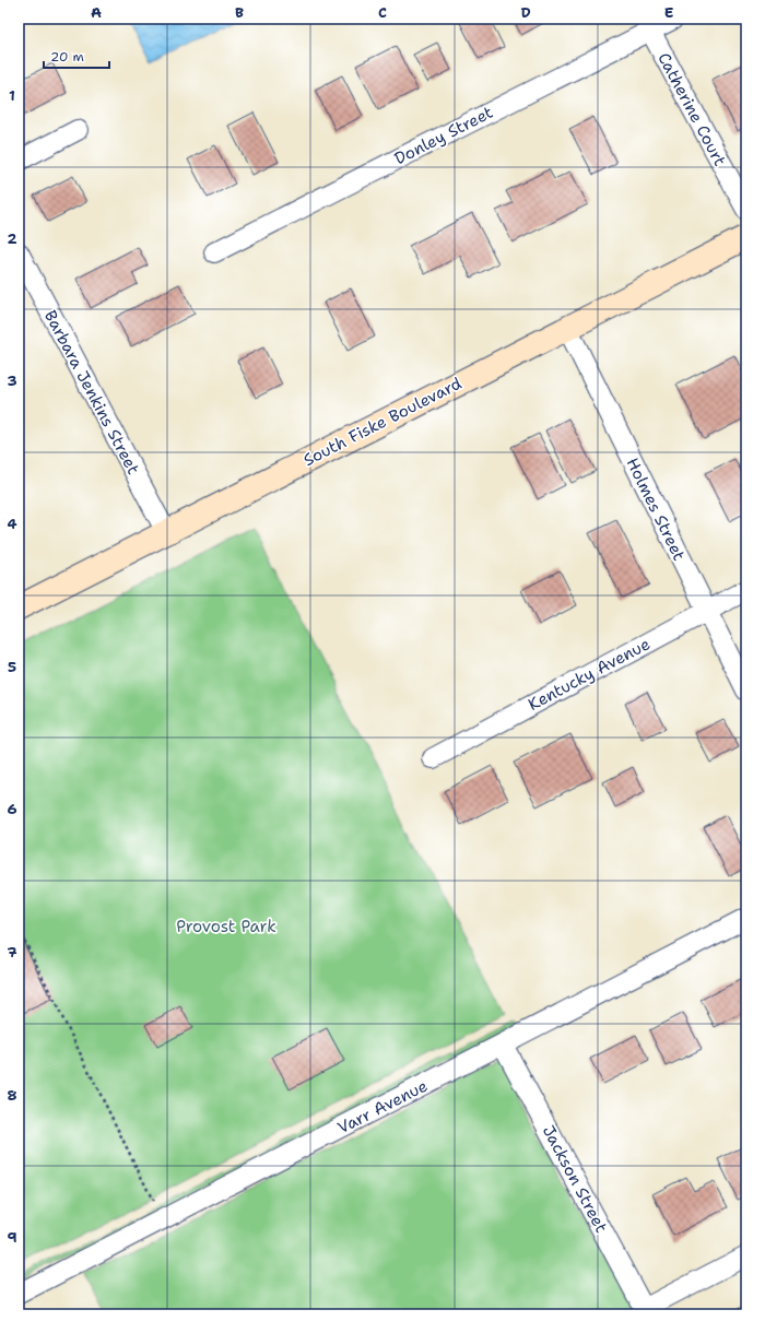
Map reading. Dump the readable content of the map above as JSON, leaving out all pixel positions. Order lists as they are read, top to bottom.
{
  "streets": {
    "main road": ["South Fiske Boulevard"],
    "street": [
      "Catherine Court",
      "Donley Street",
      "Barbara Jenkins Street",
      "Holmes Street",
      "Kentucky Avenue",
      "Varr Avenue",
      "Jackson Street"
    ]
  },
  "crossings": [
    ["Catherine Court", "Donley Street"],
    ["Barbara Jenkins Street", "South Fiske Boulevard"],
    ["South Fiske Boulevard", "Holmes Street"],
    ["Holmes Street", "Kentucky Avenue"],
    ["Varr Avenue", "Jackson Street"]
  ],
  "parks": ["Provost Park"],
  "scale_bar": "20 m",
  "grid": {
    "columns": [
      "A",
      "B",
      "C",
      "D",
      "E"
    ],
    "rows": [
      "1",
      "2",
      "3",
      "4",
      "5",
      "6",
      "7",
      "8",
      "9"
    ]
  }
}
